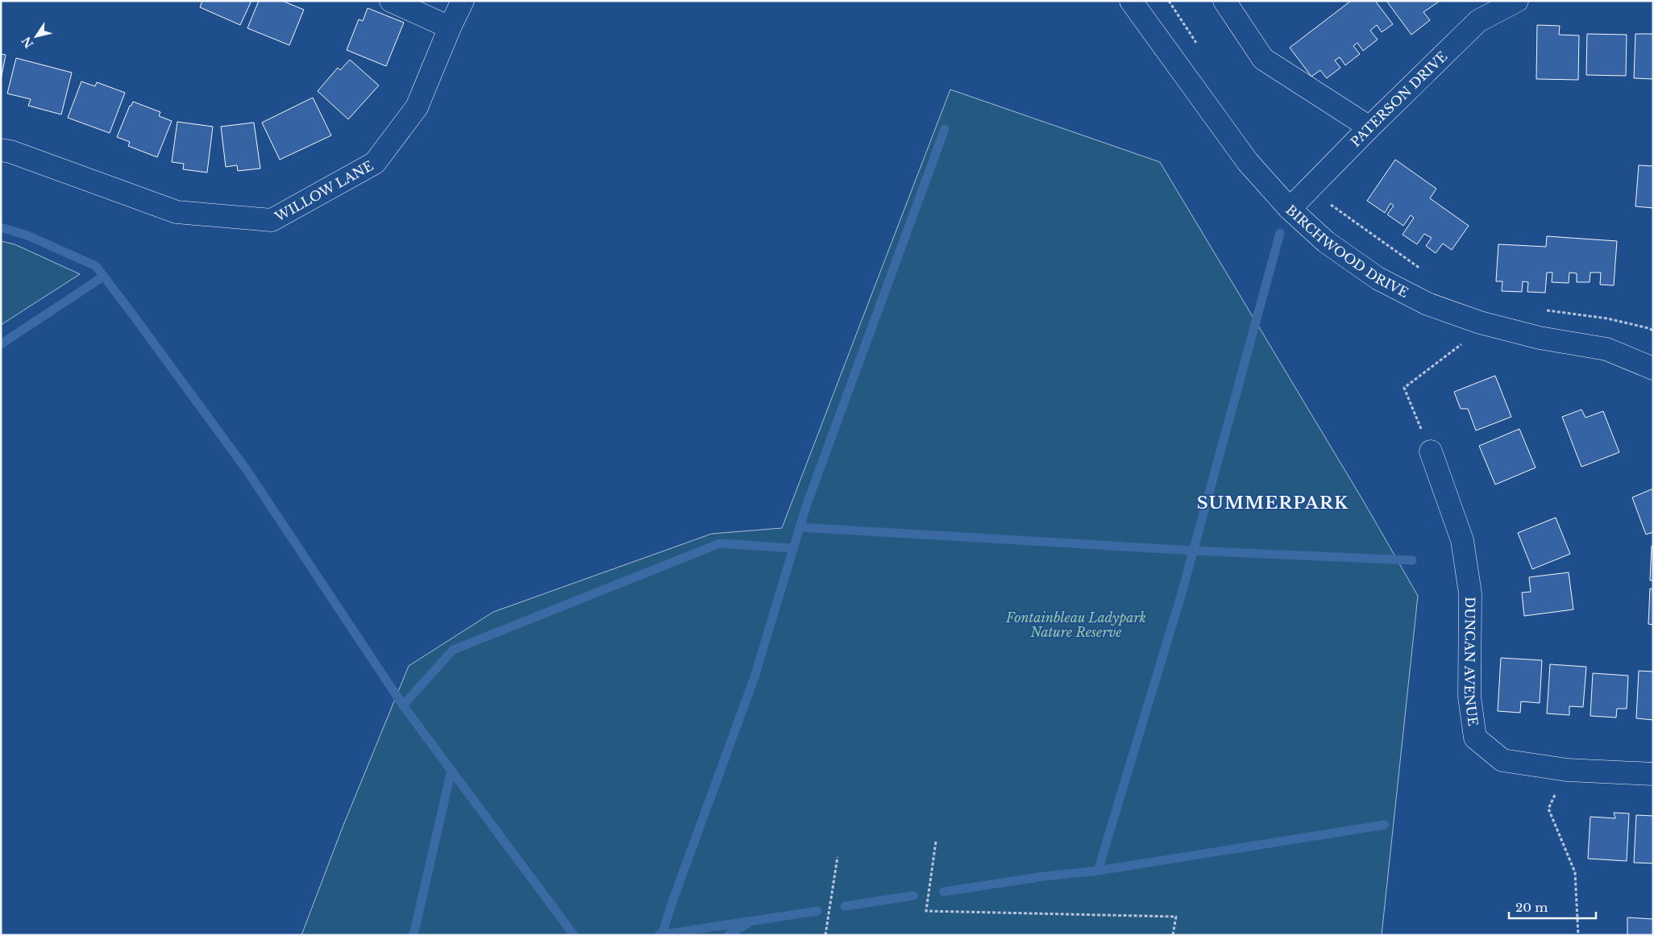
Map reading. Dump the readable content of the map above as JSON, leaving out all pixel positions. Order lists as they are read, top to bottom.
{
  "streets": {
    "street": [
      "PATERSON DRIVE",
      "WILLOW LANE",
      "BIRCHWOOD DRIVE",
      "DUNCAN AVENUE"
    ]
  },
  "crossings": [
    ["PATERSON DRIVE", "BIRCHWOOD DRIVE"]
  ],
  "districts": ["SUMMERPARK"],
  "parks": ["Fontainbleau Ladypark Nature Reserve"],
  "scale_bar": "20 m",
  "north": "bottom left"
}
